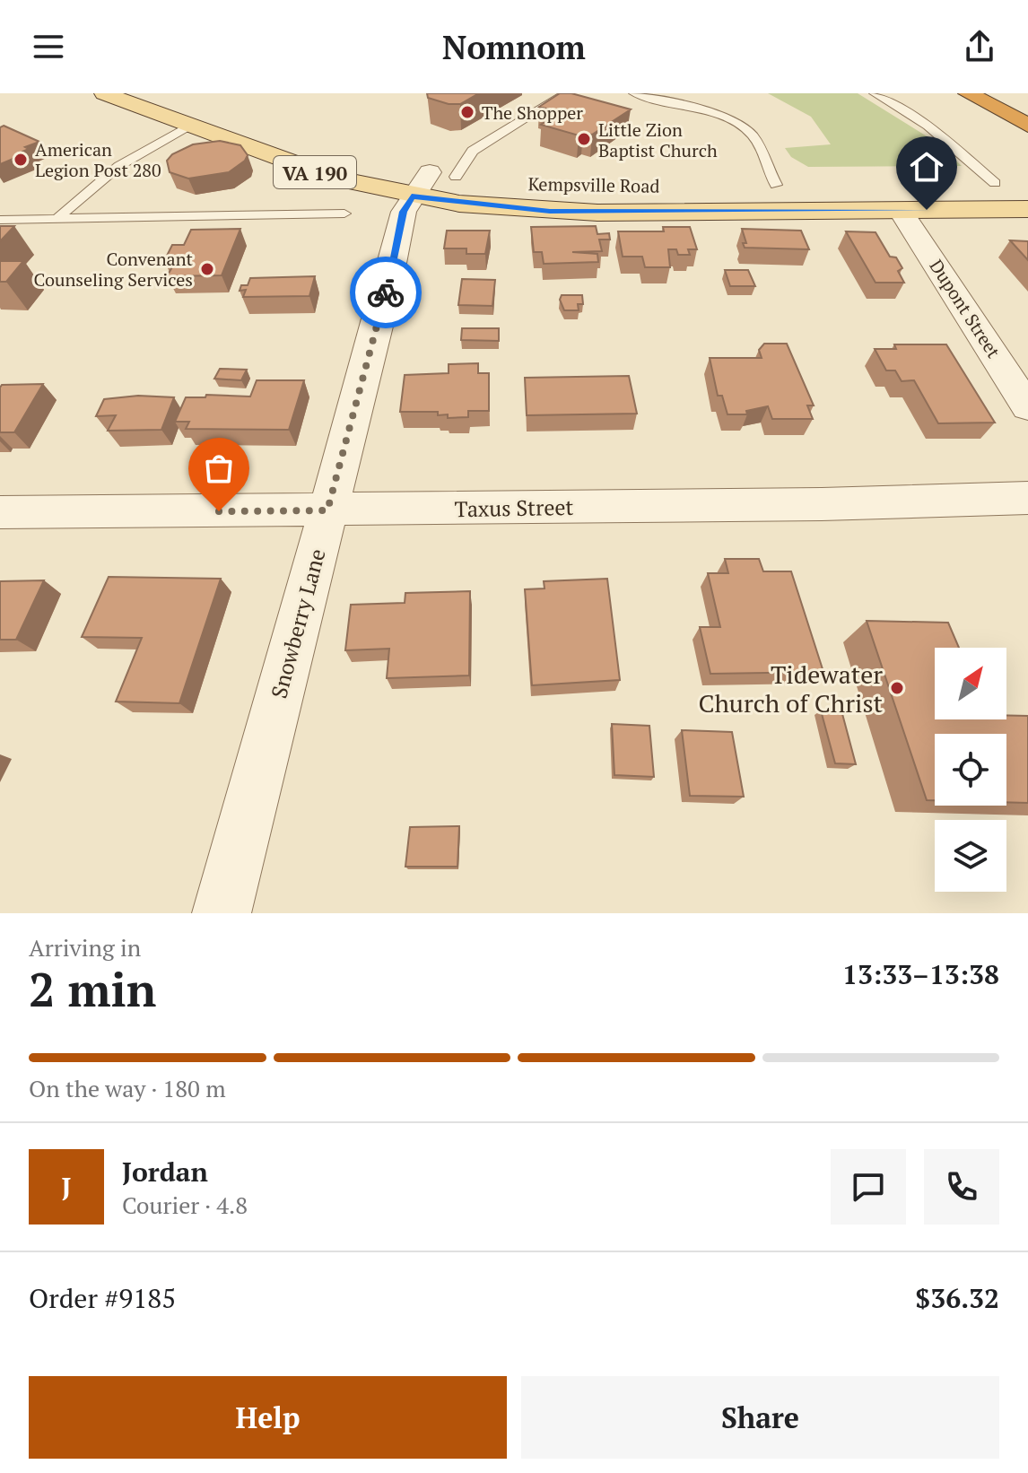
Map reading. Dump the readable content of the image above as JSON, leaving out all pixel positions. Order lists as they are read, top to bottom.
{
  "streets": {
    "main road": ["VA 190", "Kempsville Road"],
    "street": ["Dupont Street", "Taxus Street", "Snowberry Lane"]
  },
  "crossings": [
    ["Kempsville Road", "Dupont Street"],
    ["Kempsville Road", "Snowberry Lane"],
    ["Taxus Street", "Snowberry Lane"]
  ],
  "places": [
    "The Shopper",
    "Little Zion Baptist Church",
    "American Legion Post 280",
    "Convenant Counseling Services",
    "Tidewater Church of Christ"
  ],
  "north": "top right",
  "page": {
    "header": "Nomnom",
    "heading": ["2 min", "Arriving in", "13:33–13:38"],
    "panel": [
      "Jordan",
      "Courier · 4.8",
      "Order #9185",
      "$36.32"
    ],
    "bar": "On the way · 180 m",
    "round": "J",
    "buttons": ["Help", "Share"]
  }
}
